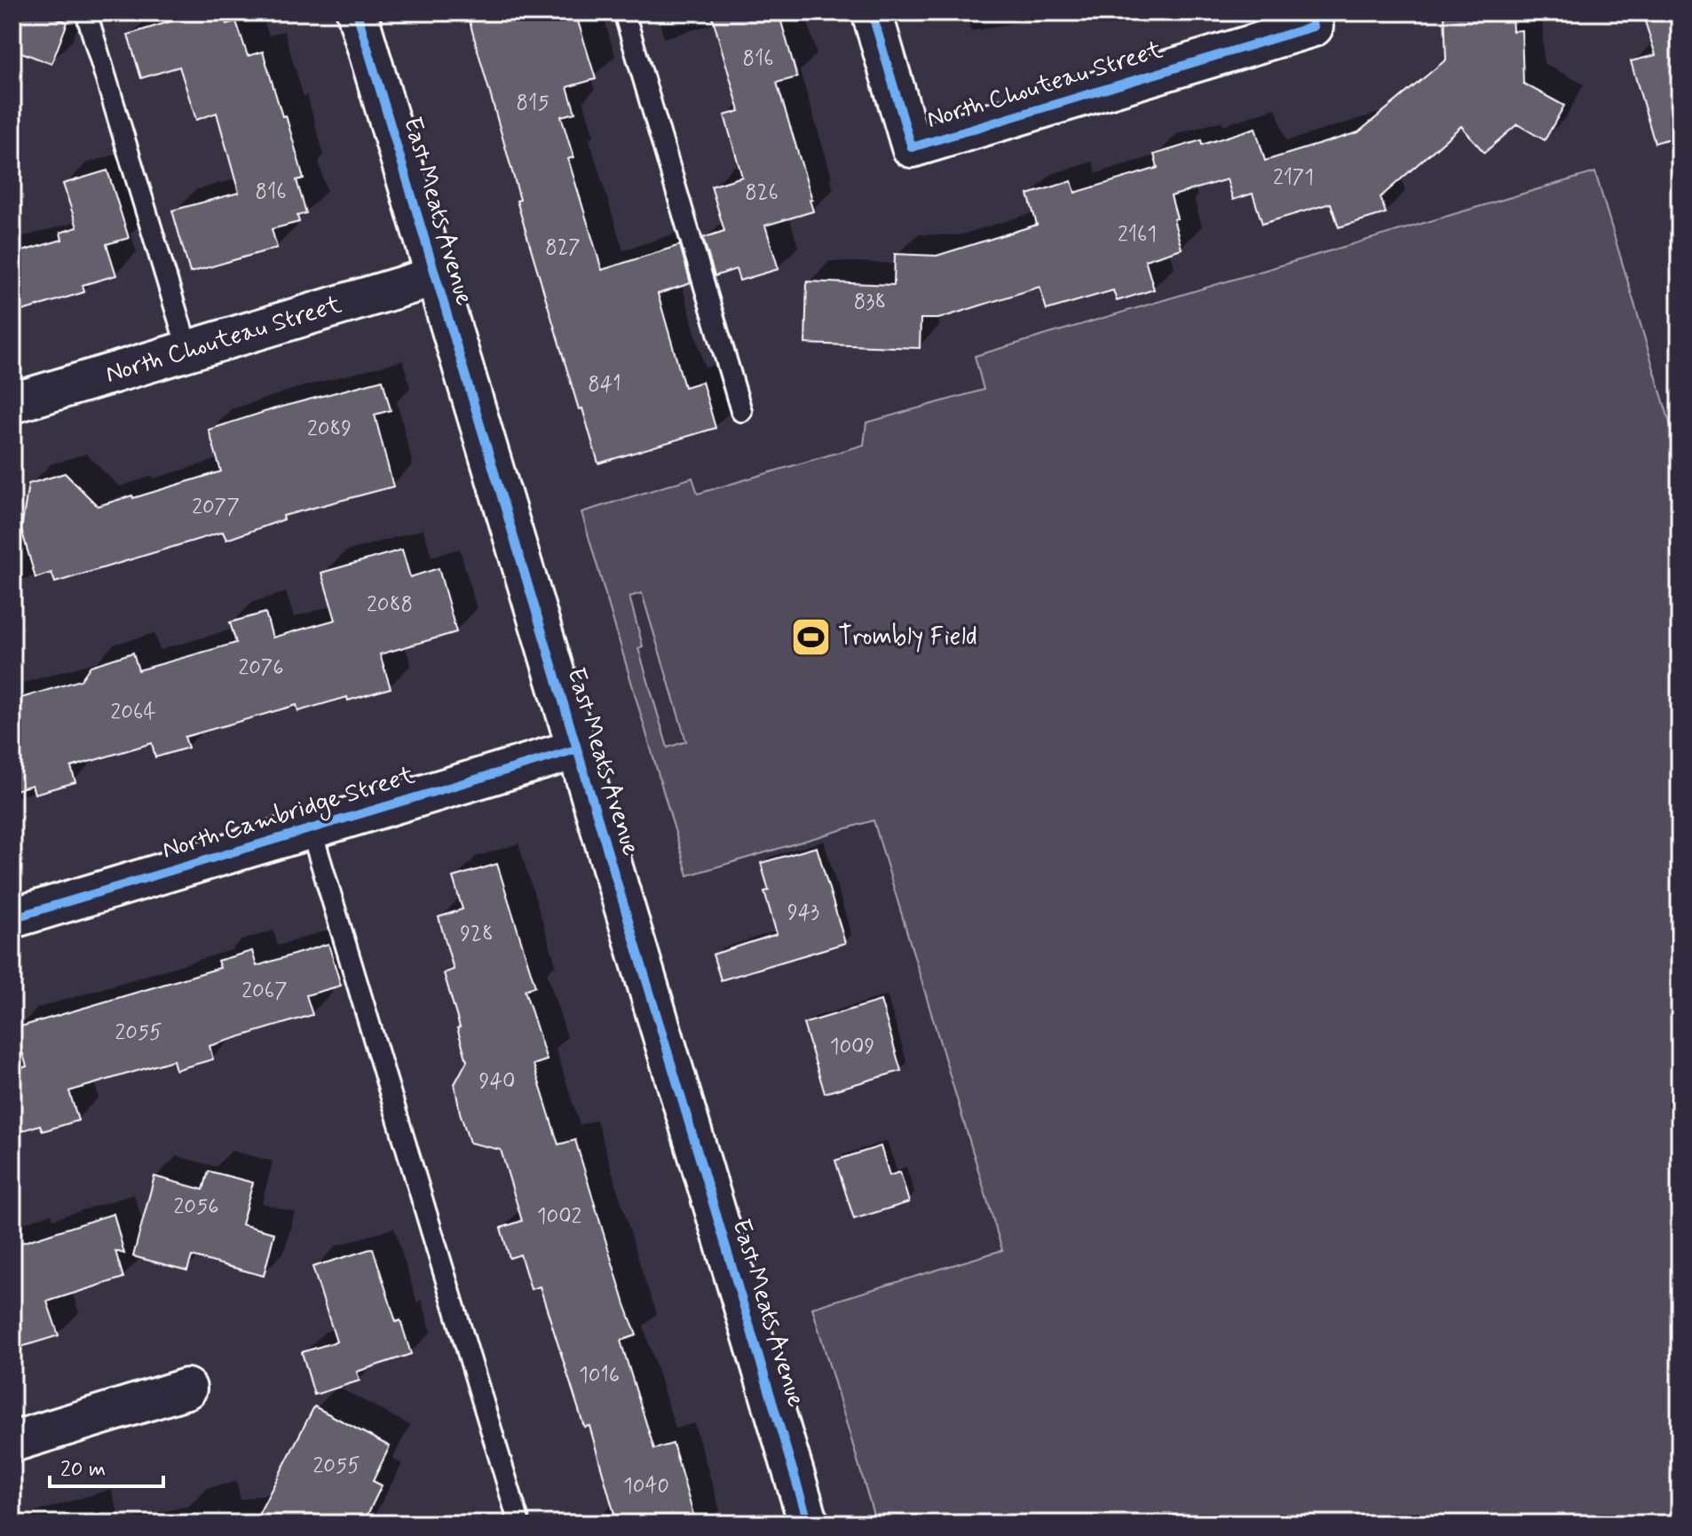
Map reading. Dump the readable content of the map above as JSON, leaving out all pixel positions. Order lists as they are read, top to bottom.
{
  "streets": {
    "street": ["North Chouteau Street", "East Meats Avenue", "North Cambridge Street"]
  },
  "crossings": [
    ["North Chouteau Street", "East Meats Avenue"],
    ["East Meats Avenue", "North Cambridge Street"]
  ],
  "places": {
    "sports": ["Trombly Field"]
  },
  "house_numbers": [
    "816",
    "815",
    "2171",
    "816",
    "826",
    "2161",
    "827",
    "838",
    "841",
    "2089",
    "2077",
    "2088",
    "2076",
    "2064",
    "943",
    "928",
    "2067",
    "2055",
    "1009",
    "940",
    "2056",
    "1002",
    "1016",
    "2055",
    "1040"
  ],
  "scale_bar": "20 m"
}
